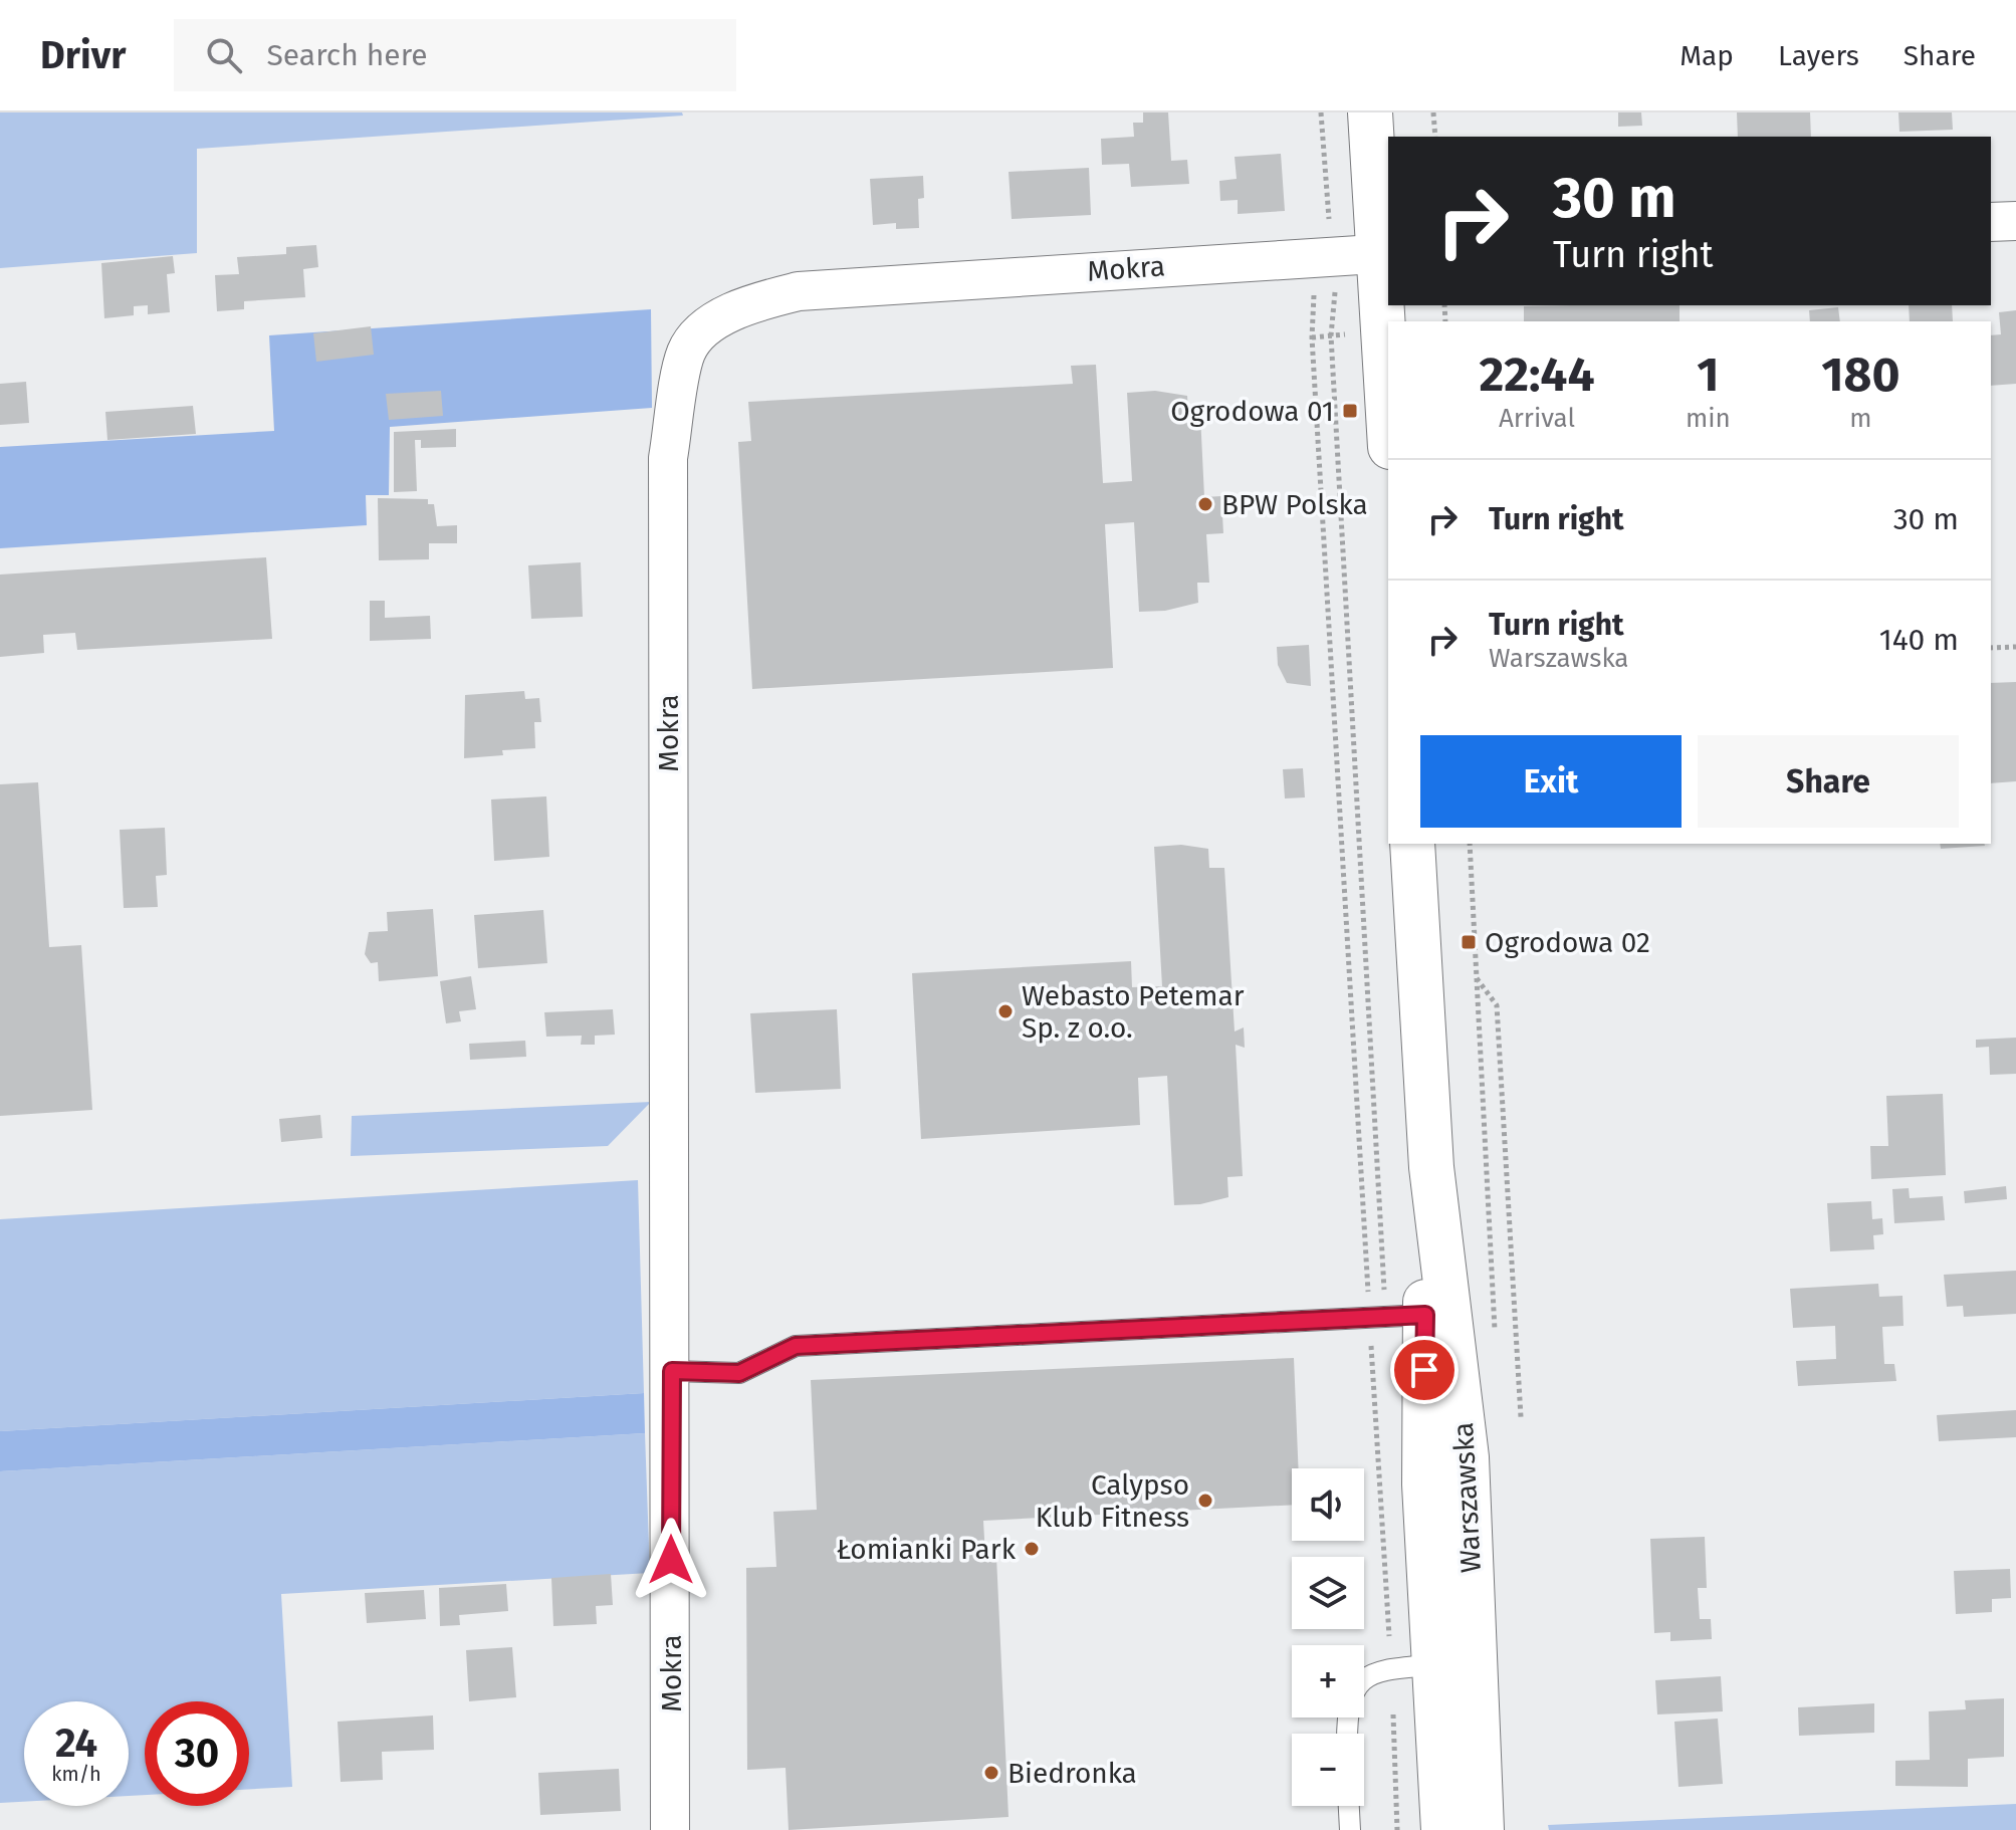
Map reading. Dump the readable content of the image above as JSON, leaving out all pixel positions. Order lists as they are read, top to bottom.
{
  "streets": {
    "street": ["Mokra", "Warszawska"]
  },
  "places": {
    "transit": ["Ogrodowa 01", "Ogrodowa 02"],
    "other": [
      "BPW Polska",
      "Webasto Petemar Sp. z o.o.",
      "Calypso Klub Fitness",
      "Łomianki Park",
      "Biedronka"
    ]
  },
  "page": {
    "header": "Drivr",
    "search": "Search here",
    "nav": ["Map", "Layers", "Share"],
    "turn": ["30 m", "Turn right"],
    "eta": [
      "22:44",
      "Arrival",
      "1",
      "min",
      "180",
      "m"
    ],
    "list": [
      {
        "name": "Turn right",
        "value": "30 m"
      },
      {
        "name": "Turn right",
        "note": "Warszawska",
        "value": "140 m"
      }
    ],
    "buttons": ["Exit", "Share"],
    "map_buttons": ["+", "−"],
    "speed": "24 km/h",
    "limit": "30"
  }
}
